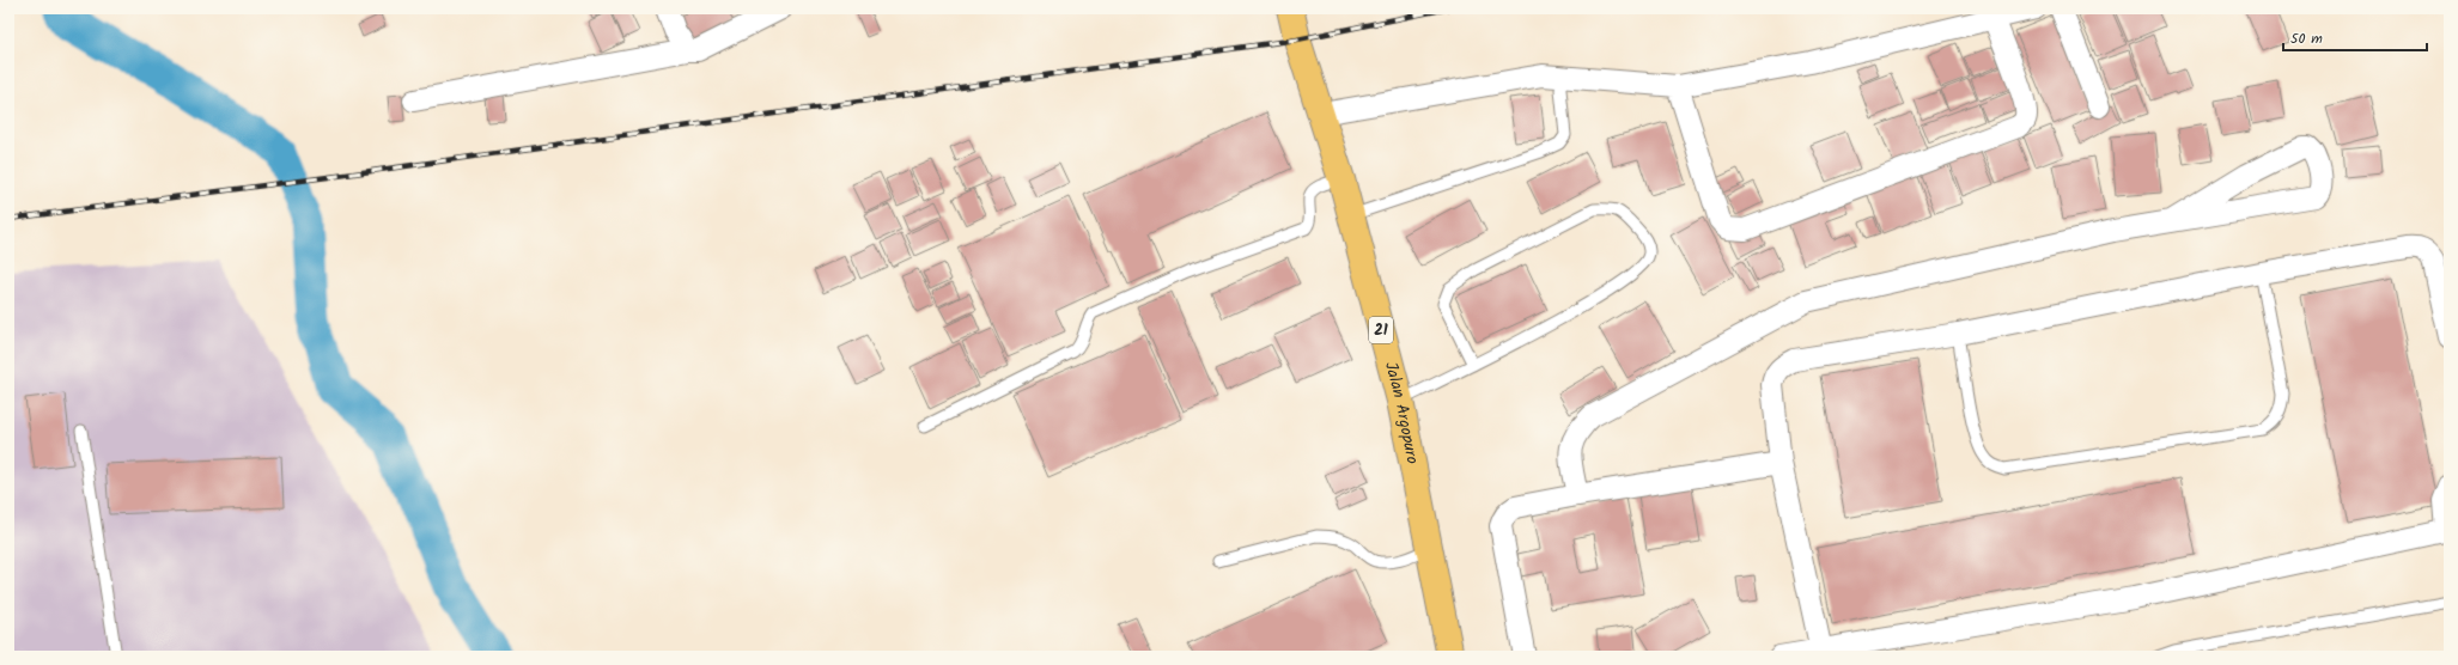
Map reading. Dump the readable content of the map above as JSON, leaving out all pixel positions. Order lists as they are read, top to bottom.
{
  "streets": {
    "highway": ["21", "Jalan Argopuro"]
  },
  "scale_bar": "50 m"
}
